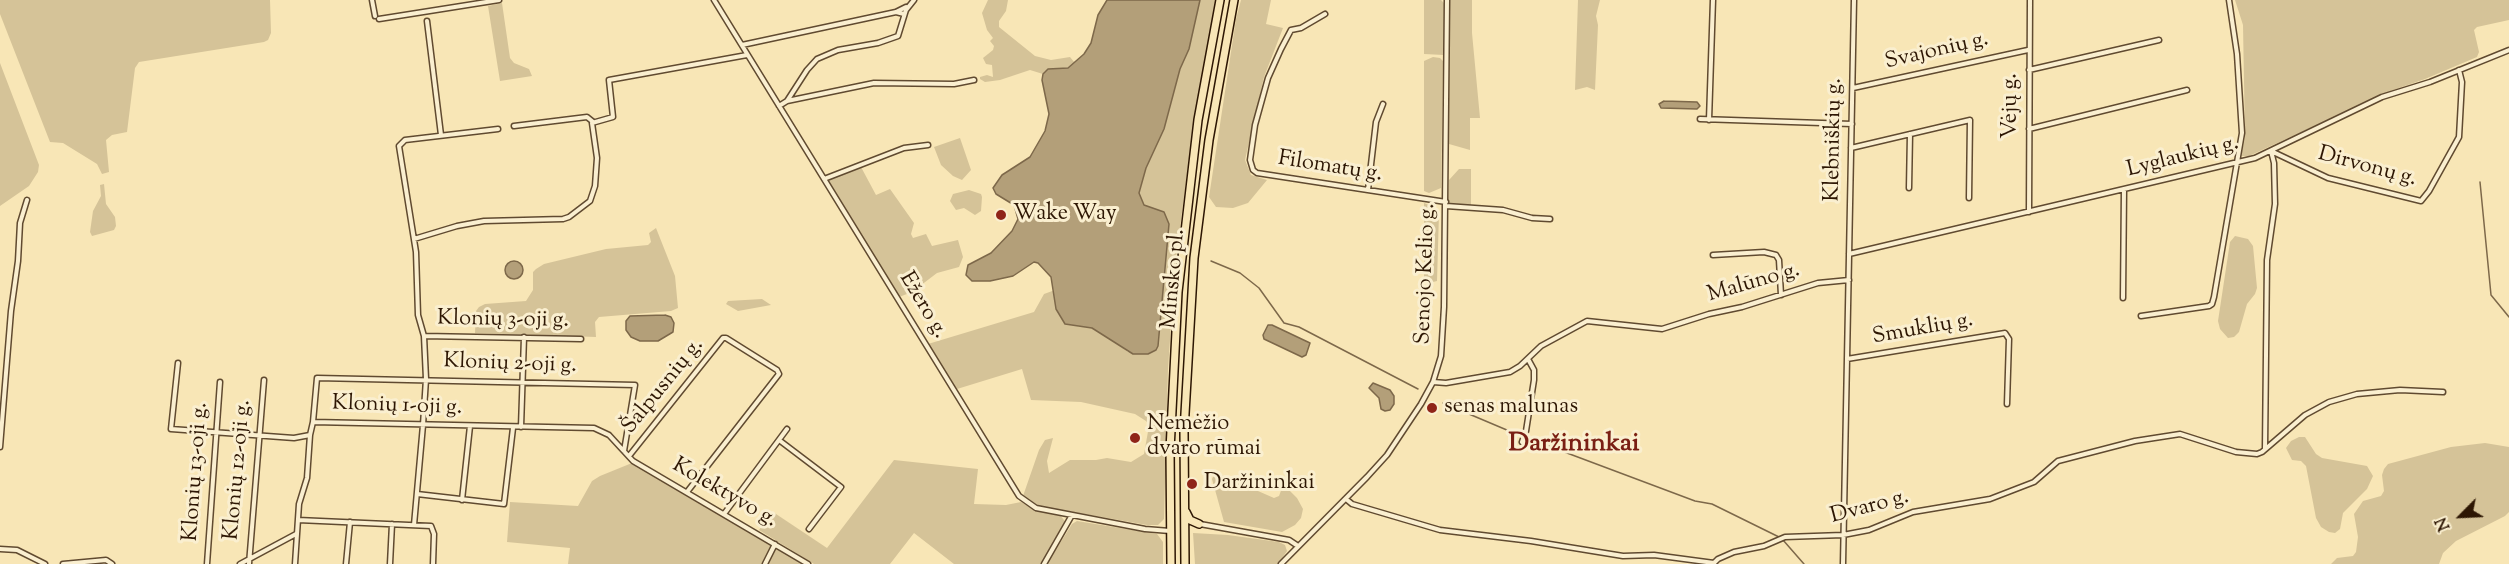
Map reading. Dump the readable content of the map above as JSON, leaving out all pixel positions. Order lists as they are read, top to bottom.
{
  "streets": {
    "highway": ["Minsko pl."],
    "street": [
      "Svajonių g.",
      "Vėjų g.",
      "Klebniškių g.",
      "Lyglaukių g.",
      "Filomatų g.",
      "Dirvonų g.",
      "Senojo Kelio g.",
      "Malūno g.",
      "Ežero g.",
      "Klonių 3-oji g.",
      "Smuklių g.",
      "Klonių 2-oji g.",
      "Šalpusnių g.",
      "Klonių 1-oji g.",
      "Klonių 12-oji g.",
      "Klonių 13-oji g.",
      "Kolektyvo g.",
      "Dvaro g."
    ]
  },
  "crossings": [
    ["Svajonių g.", "Vėjų g."],
    ["Svajonių g.", "Klebniškių g."],
    ["Vėjų g.", "Lyglaukių g."],
    ["Klebniškių g.", "Lyglaukių g."],
    ["Klebniškių g.", "Malūno g."],
    ["Lyglaukių g.", "Dirvonų g."],
    ["Filomatų g.", "Senojo Kelio g."],
    ["Senojo Kelio g.", "Malūno g."],
    ["Senojo Kelio g.", "Dvaro g."],
    ["Minsko pl.", "Ežero g."],
    ["Klonių 2-oji g.", "Klonių 1-oji g."],
    ["Klonių 2-oji g.", "Kolektyvo g."],
    ["Šalpusnių g.", "Kolektyvo g."],
    ["Klonių 1-oji g.", "Klonių 12-oji g."],
    ["Klonių 1-oji g.", "Klonių 13-oji g."],
    ["Klonių 1-oji g.", "Kolektyvo g."]
  ],
  "districts": ["Daržininkai"],
  "places": [
    "Wake Way",
    "senas malunas",
    "Nemėžio dvaro rūmai",
    "Daržininkai"
  ],
  "north": "bottom left"
}
